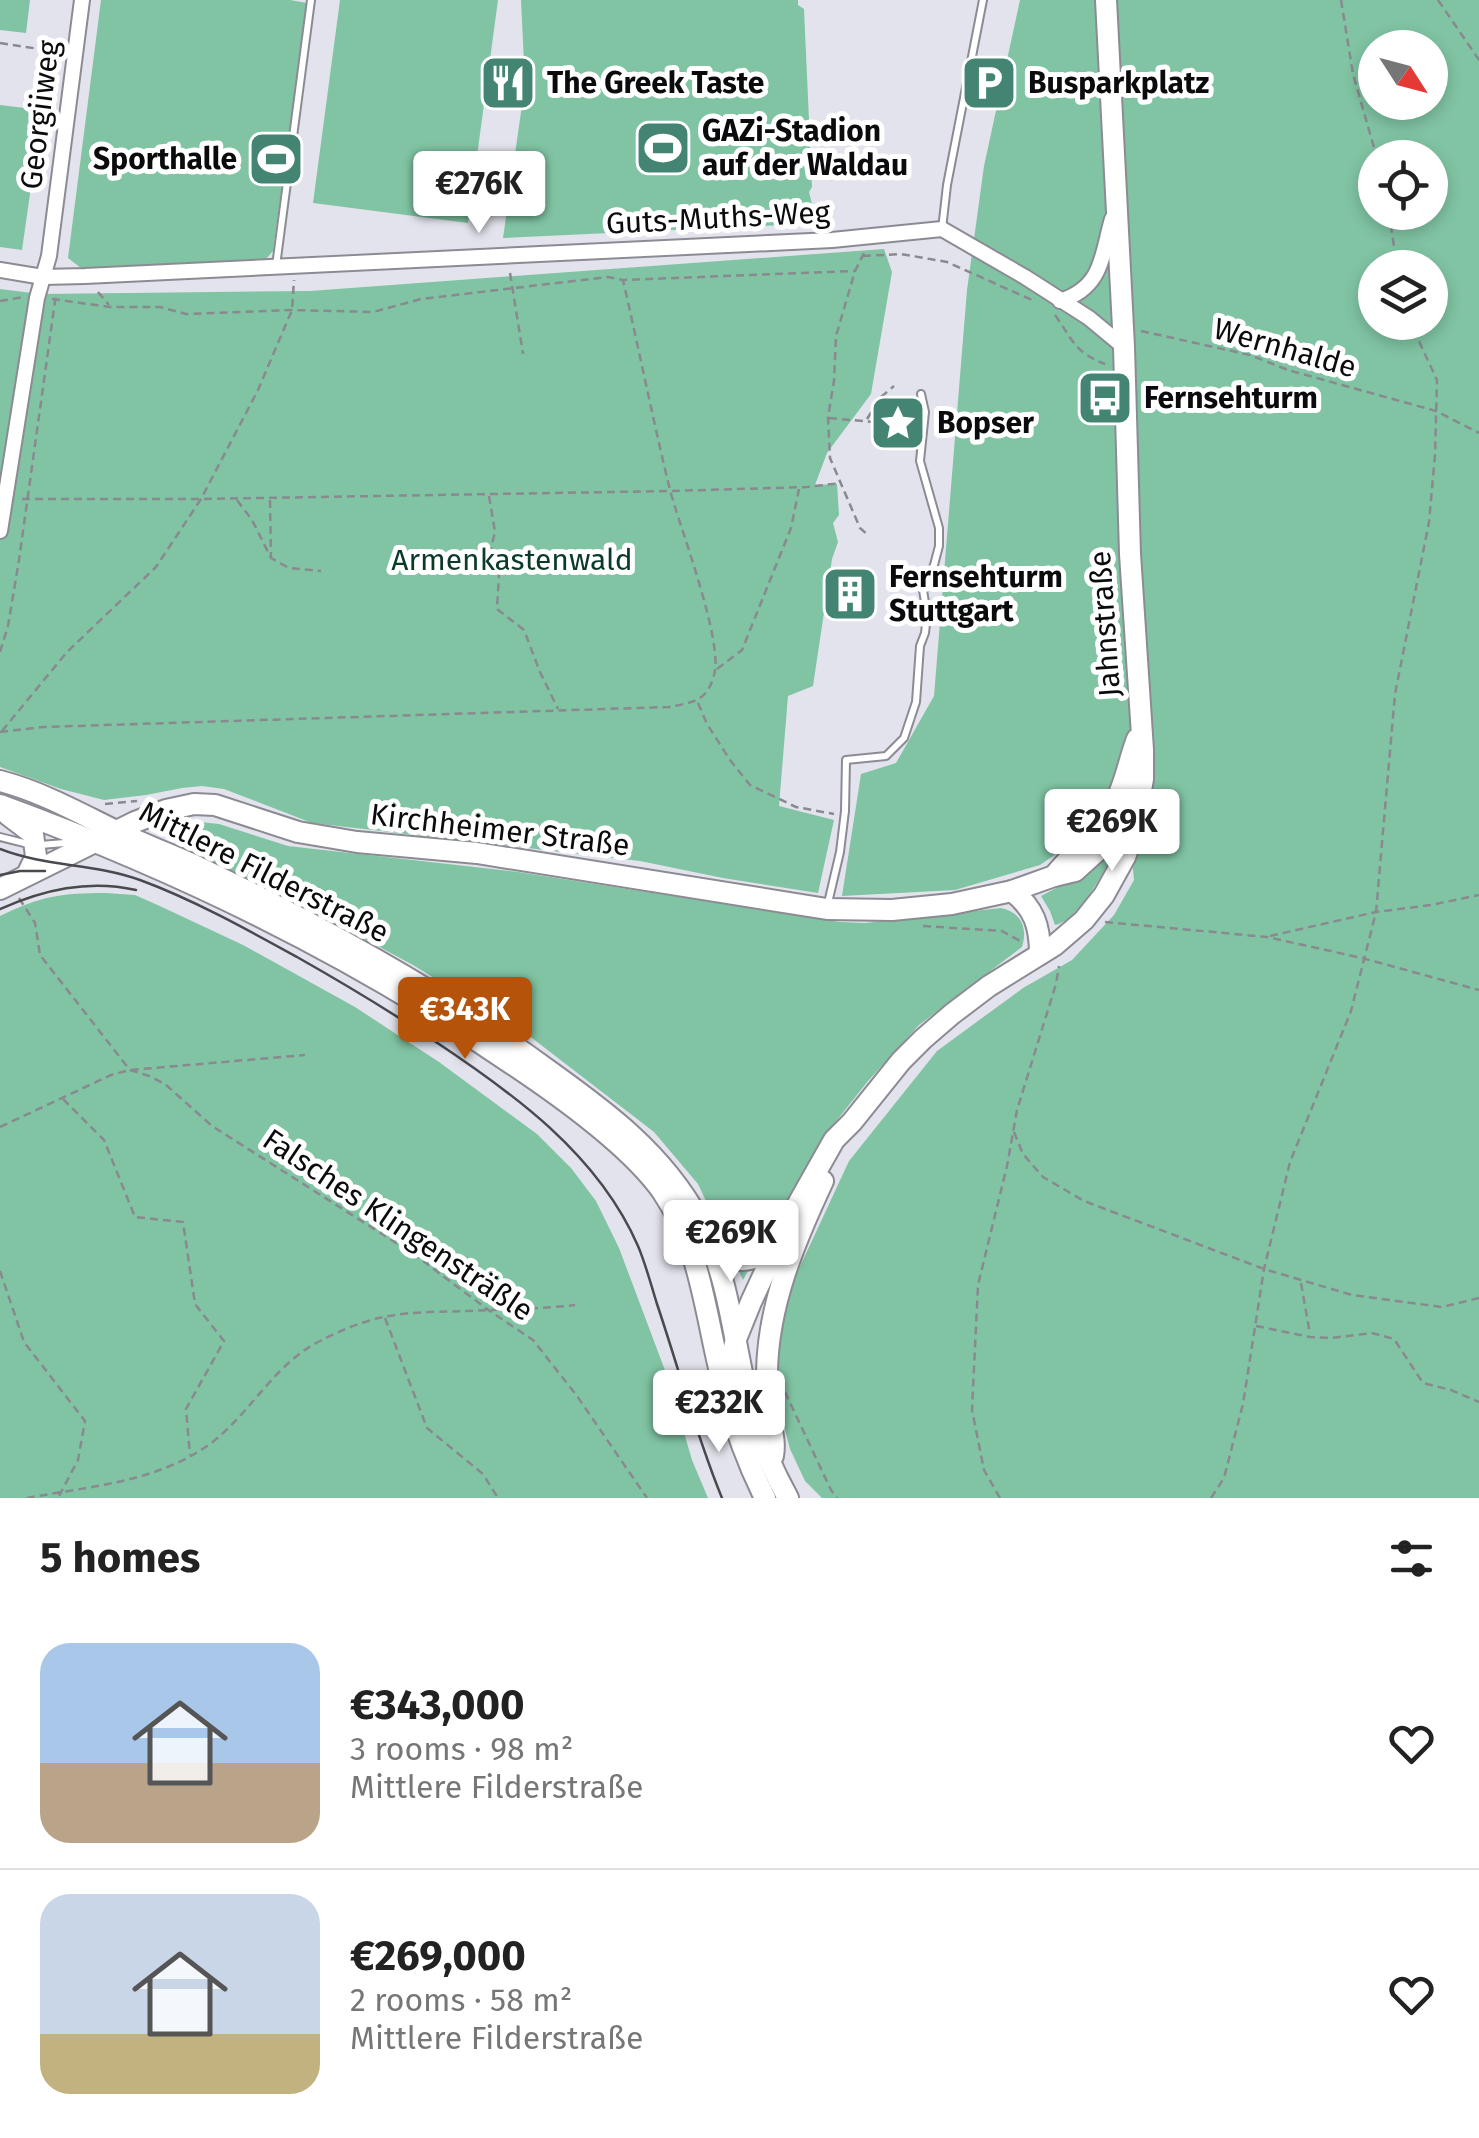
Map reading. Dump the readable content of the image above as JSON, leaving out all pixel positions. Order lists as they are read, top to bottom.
{
  "streets": {
    "main road": ["Jahnstraße", "Kirchheimer Straße", "Mittlere Filderstraße"],
    "street": ["Georgiiweg", "Guts-Muths-Weg"],
    "path": ["Wernhalde", "Falsches Klingensträßle"]
  },
  "crossings": [
    ["Georgiiweg", "Guts-Muths-Weg"],
    ["Wernhalde", "Jahnstraße"],
    ["Jahnstraße", "Kirchheimer Straße"],
    ["Jahnstraße", "Mittlere Filderstraße"],
    ["Kirchheimer Straße", "Mittlere Filderstraße"]
  ],
  "parks": ["Armenkastenwald"],
  "places": {
    "restaurant": ["The Greek Taste"],
    "parking": ["Busparkplatz"],
    "sports": ["GAZi-Stadion auf der Waldau", "Sporthalle"],
    "bus stop": ["Fernsehturm"],
    "place": ["Bopser"],
    "building": ["Fernsehturm Stuttgart"]
  },
  "north": "bottom right",
  "page": {
    "price": [
      "€276K",
      "€269K",
      "€343K",
      "€269K",
      "€232K"
    ],
    "heading": "5 homes",
    "list": [
      {
        "name": "€343,000",
        "note": "3 rooms · 98 m² · Mittlere Filderstraße"
      },
      {
        "name": "€269,000",
        "note": "2 rooms · 58 m² · Mittlere Filderstraße"
      }
    ]
  }
}
